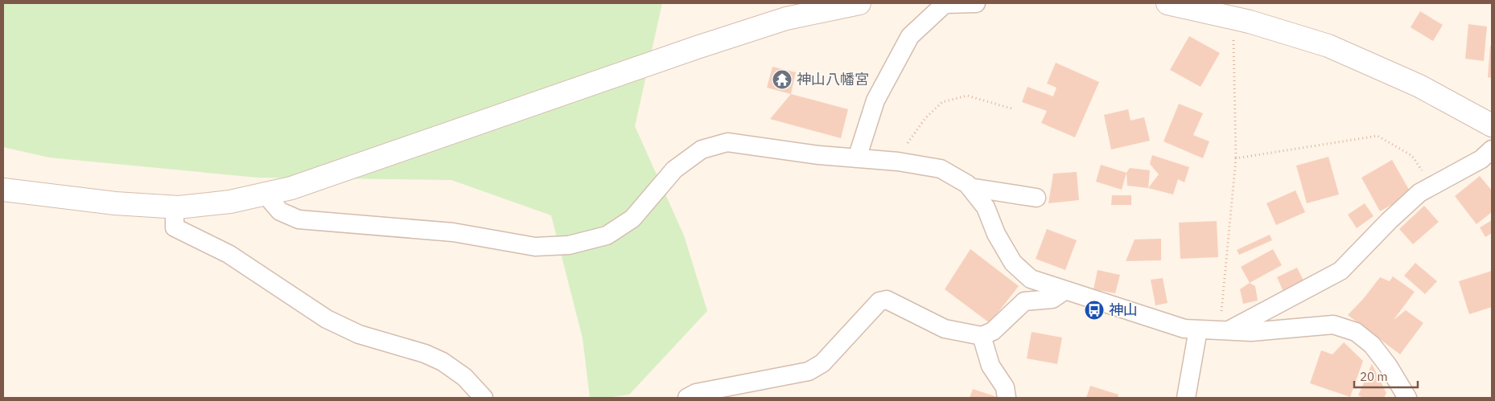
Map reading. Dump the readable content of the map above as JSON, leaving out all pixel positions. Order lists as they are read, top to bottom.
{
  "places": {
    "temple": ["神山八幡宮"],
    "bus stop": ["神山"]
  },
  "scale_bar": "20 m"
}
